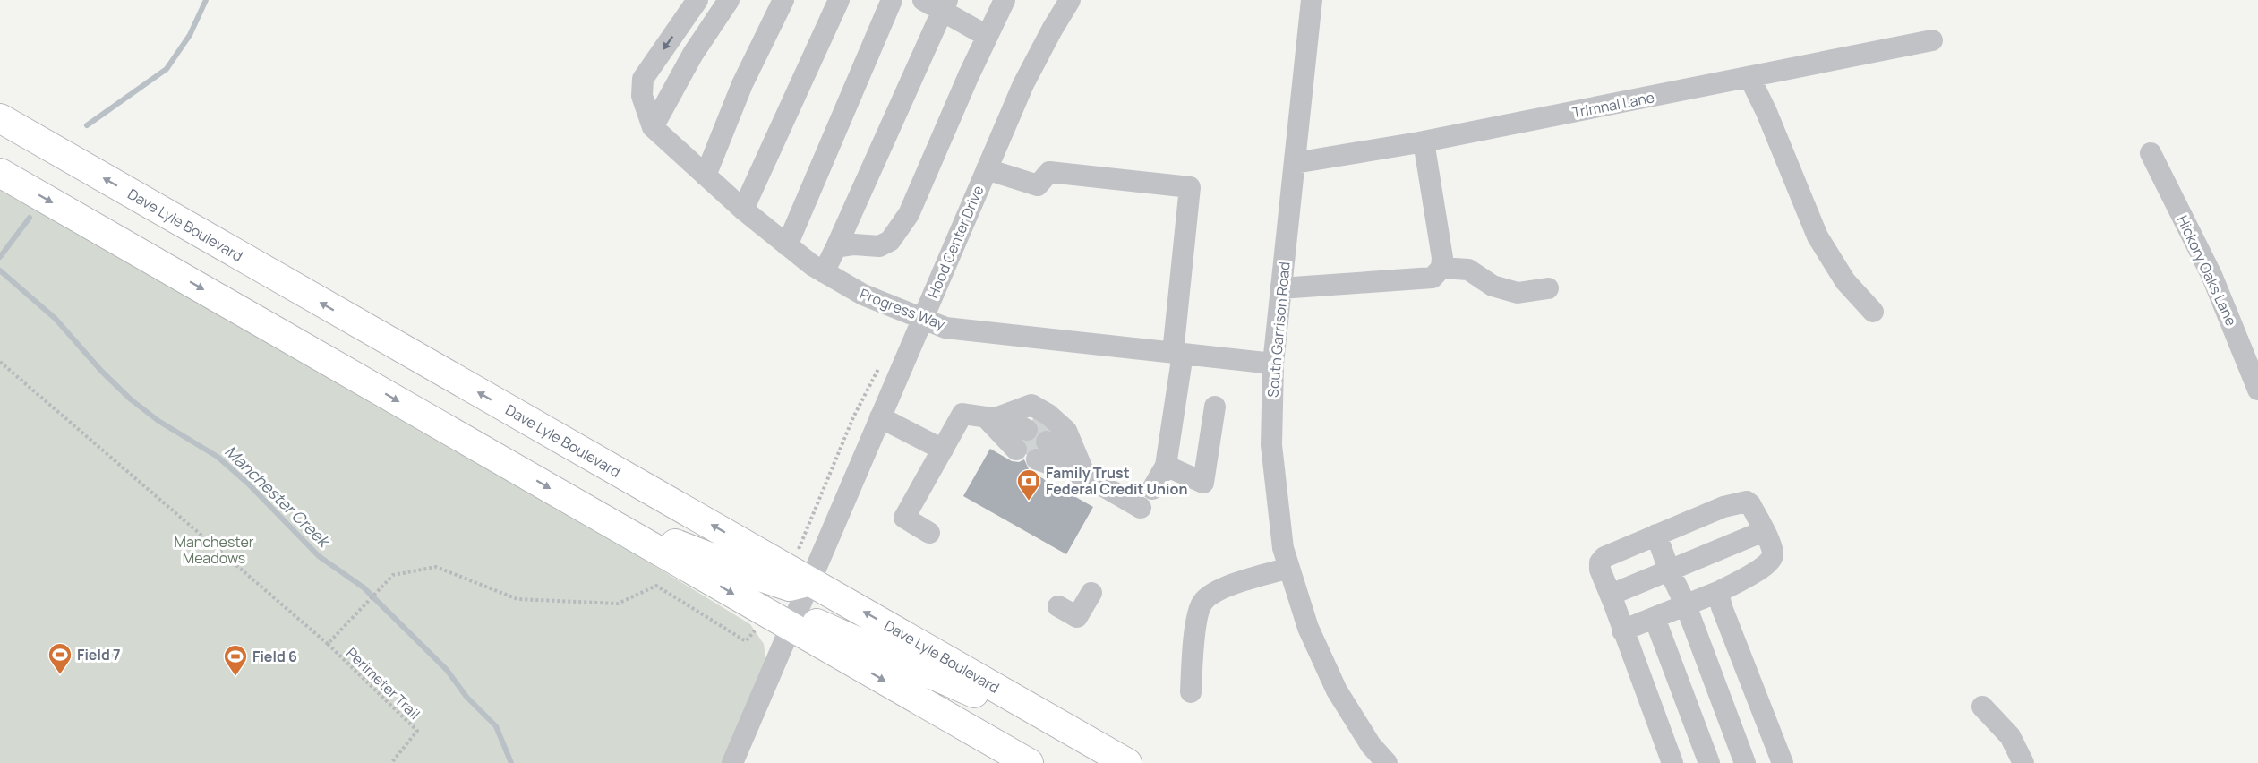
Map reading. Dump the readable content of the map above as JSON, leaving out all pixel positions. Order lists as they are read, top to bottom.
{
  "streets": {
    "main road": ["Dave Lyle Boulevard"],
    "street": [
      "Trimnal Lane",
      "Hood Center Drive",
      "Hickory Oaks Lane",
      "Progress Way",
      "South Garrison Road"
    ],
    "path": ["Perimeter Trail"]
  },
  "crossings": [
    ["Trimnal Lane", "South Garrison Road"],
    ["Dave Lyle Boulevard", "Hood Center Drive"],
    ["Hood Center Drive", "Progress Way"],
    ["Progress Way", "South Garrison Road"]
  ],
  "water": ["Manchester Creek"],
  "parks": ["Manchester Meadows"],
  "places": {
    "bank": ["Family Trust Federal Credit Union"],
    "sports": ["Field 7", "Field 6"]
  }
}
